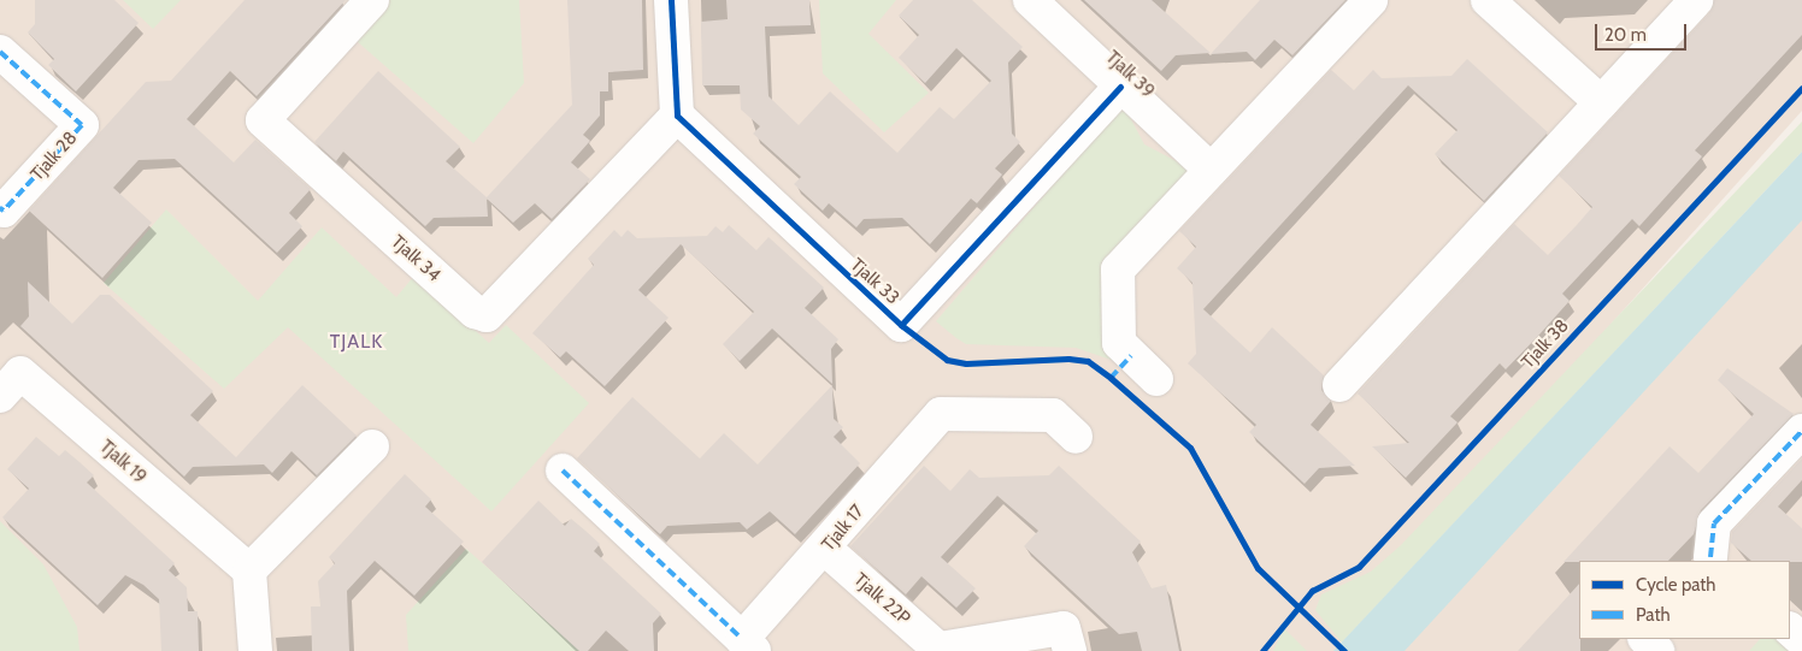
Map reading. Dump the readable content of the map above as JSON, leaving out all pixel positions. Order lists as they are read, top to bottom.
{
  "streets": {
    "street": [
      "Tjalk 39",
      "Tjalk 28",
      "Tjalk 34",
      "Tjalk 33",
      "Tjalk 19",
      "Tjalk 17",
      "Tjalk 22P"
    ],
    "cycle path": ["Tjalk 38"]
  },
  "crossings": [
    ["Tjalk 39", "Tjalk 33"],
    ["Tjalk 34", "Tjalk 33"],
    ["Tjalk 17", "Tjalk 22P"]
  ],
  "districts": ["TJALK"],
  "legend": ["Cycle path", "Path"],
  "scale_bar": "20 m"
}
